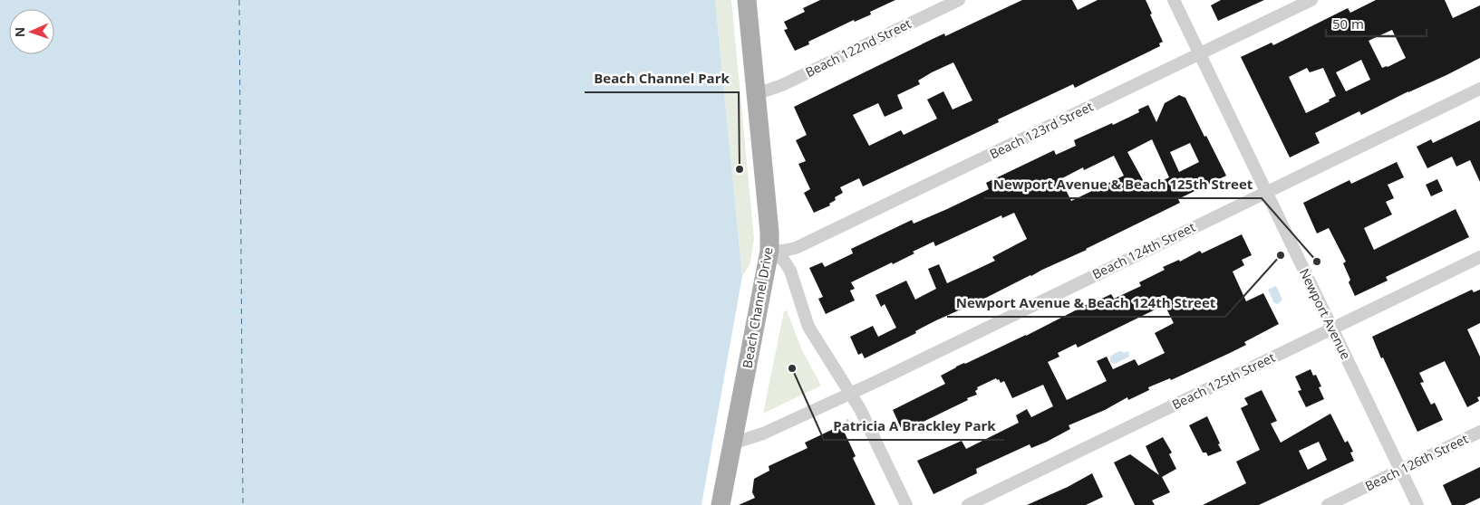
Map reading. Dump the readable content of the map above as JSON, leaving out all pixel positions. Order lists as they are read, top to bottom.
{
  "streets": {
    "main road": ["Beach Channel Drive"],
    "street": [
      "Beach 122nd Street",
      "Beach 123rd Street",
      "Beach 124th Street",
      "Newport Avenue",
      "Beach 125th Street",
      "Beach 126th Street"
    ]
  },
  "crossings": [
    ["Beach 122nd Street", "Beach Channel Drive"],
    ["Beach 123rd Street", "Beach Channel Drive"],
    ["Beach 123rd Street", "Newport Avenue"],
    ["Beach 124th Street", "Beach Channel Drive"],
    ["Beach 124th Street", "Newport Avenue"],
    ["Newport Avenue", "Beach 125th Street"],
    ["Newport Avenue", "Beach 126th Street"]
  ],
  "places": [
    "Beach Channel Park",
    "Newport Avenue & Beach 124th Street",
    "Newport Avenue & Beach 125th Street",
    "Patricia A Brackley Park"
  ],
  "scale_bar": "50 m",
  "north": "left"
}
